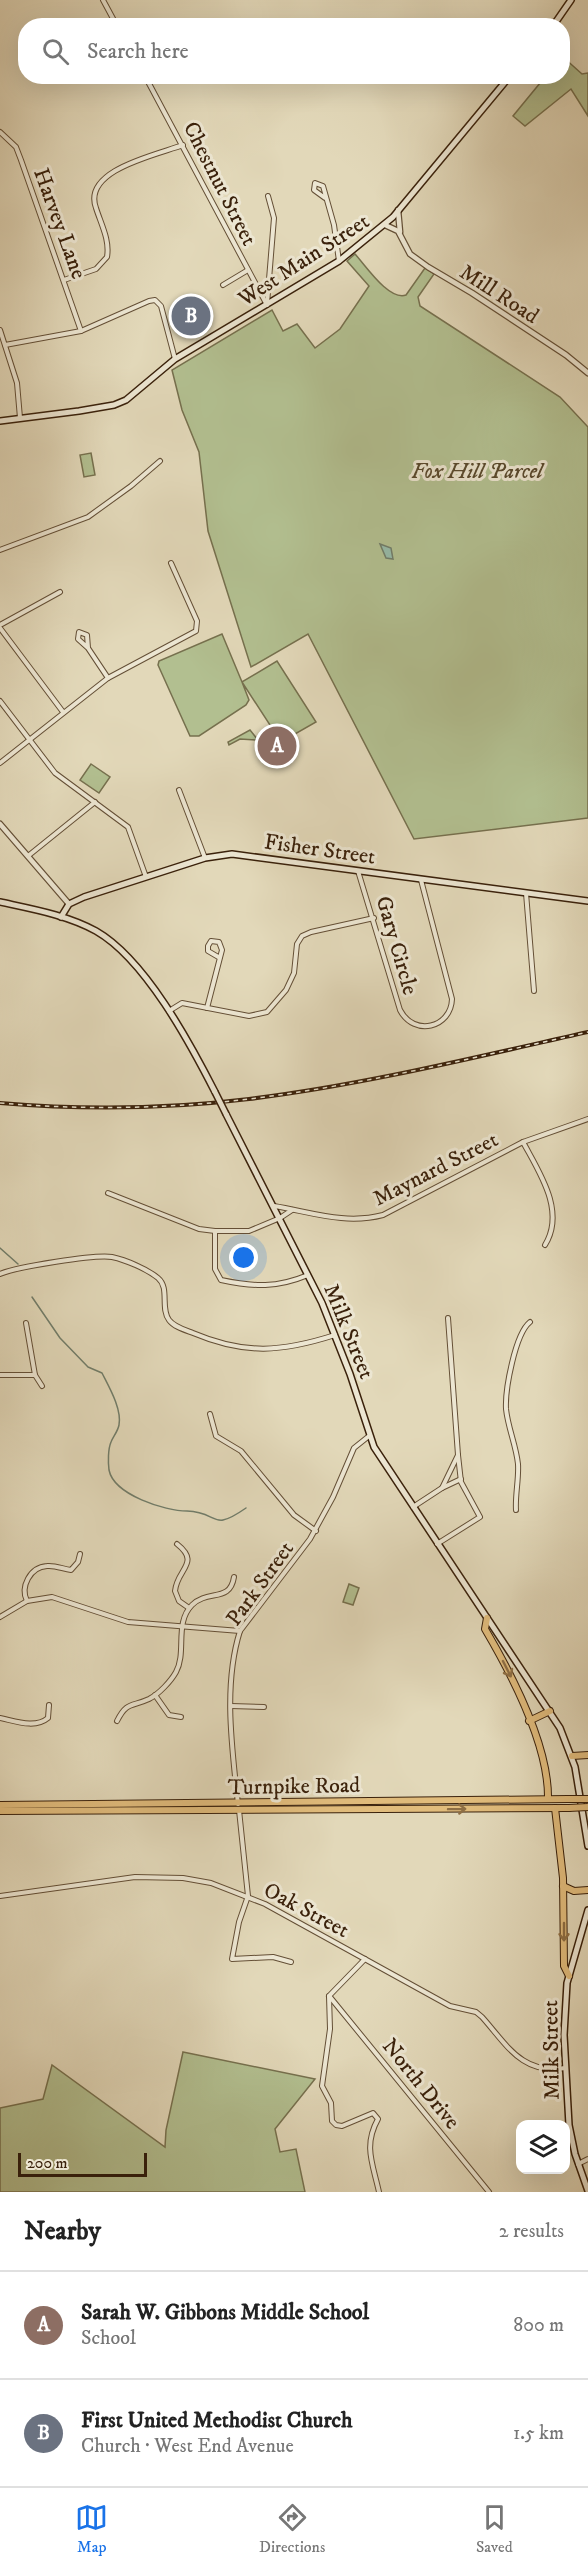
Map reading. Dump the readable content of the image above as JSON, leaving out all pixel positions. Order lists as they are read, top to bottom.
{
  "streets": {
    "highway": ["Turnpike Road"],
    "main road": ["West Main Street", "Fisher Street", "Milk Street"],
    "street": [
      "Chestnut Street",
      "Harvey Lane",
      "Mill Road",
      "Gary Circle",
      "Maynard Street",
      "Park Street",
      "Oak Street",
      "North Drive"
    ]
  },
  "crossings": [
    ["Chestnut Street", "West Main Street"],
    ["West Main Street", "Mill Road"],
    ["Fisher Street", "Gary Circle"],
    ["Maynard Street", "Milk Street"],
    ["Milk Street", "Park Street"],
    ["Milk Street", "Oak Street"],
    ["Park Street", "Turnpike Road"],
    ["Park Street", "Oak Street"]
  ],
  "parks": ["Fox Hill Parcel"],
  "scale_bar": "200 m",
  "page": {
    "search": "Search here",
    "pins": ["B", "A"],
    "scale": "200 m",
    "heading": ["Nearby", "2 results"],
    "list": [
      {
        "mark": "A",
        "name": "Sarah W. Gibbons Middle School",
        "note": "School",
        "value": "800 m"
      },
      {
        "mark": "B",
        "name": "First United Methodist Church",
        "note": "Church · West End Avenue",
        "value": "1.5 km"
      }
    ],
    "nav": ["Map", "Directions", "Saved"]
  }
}
